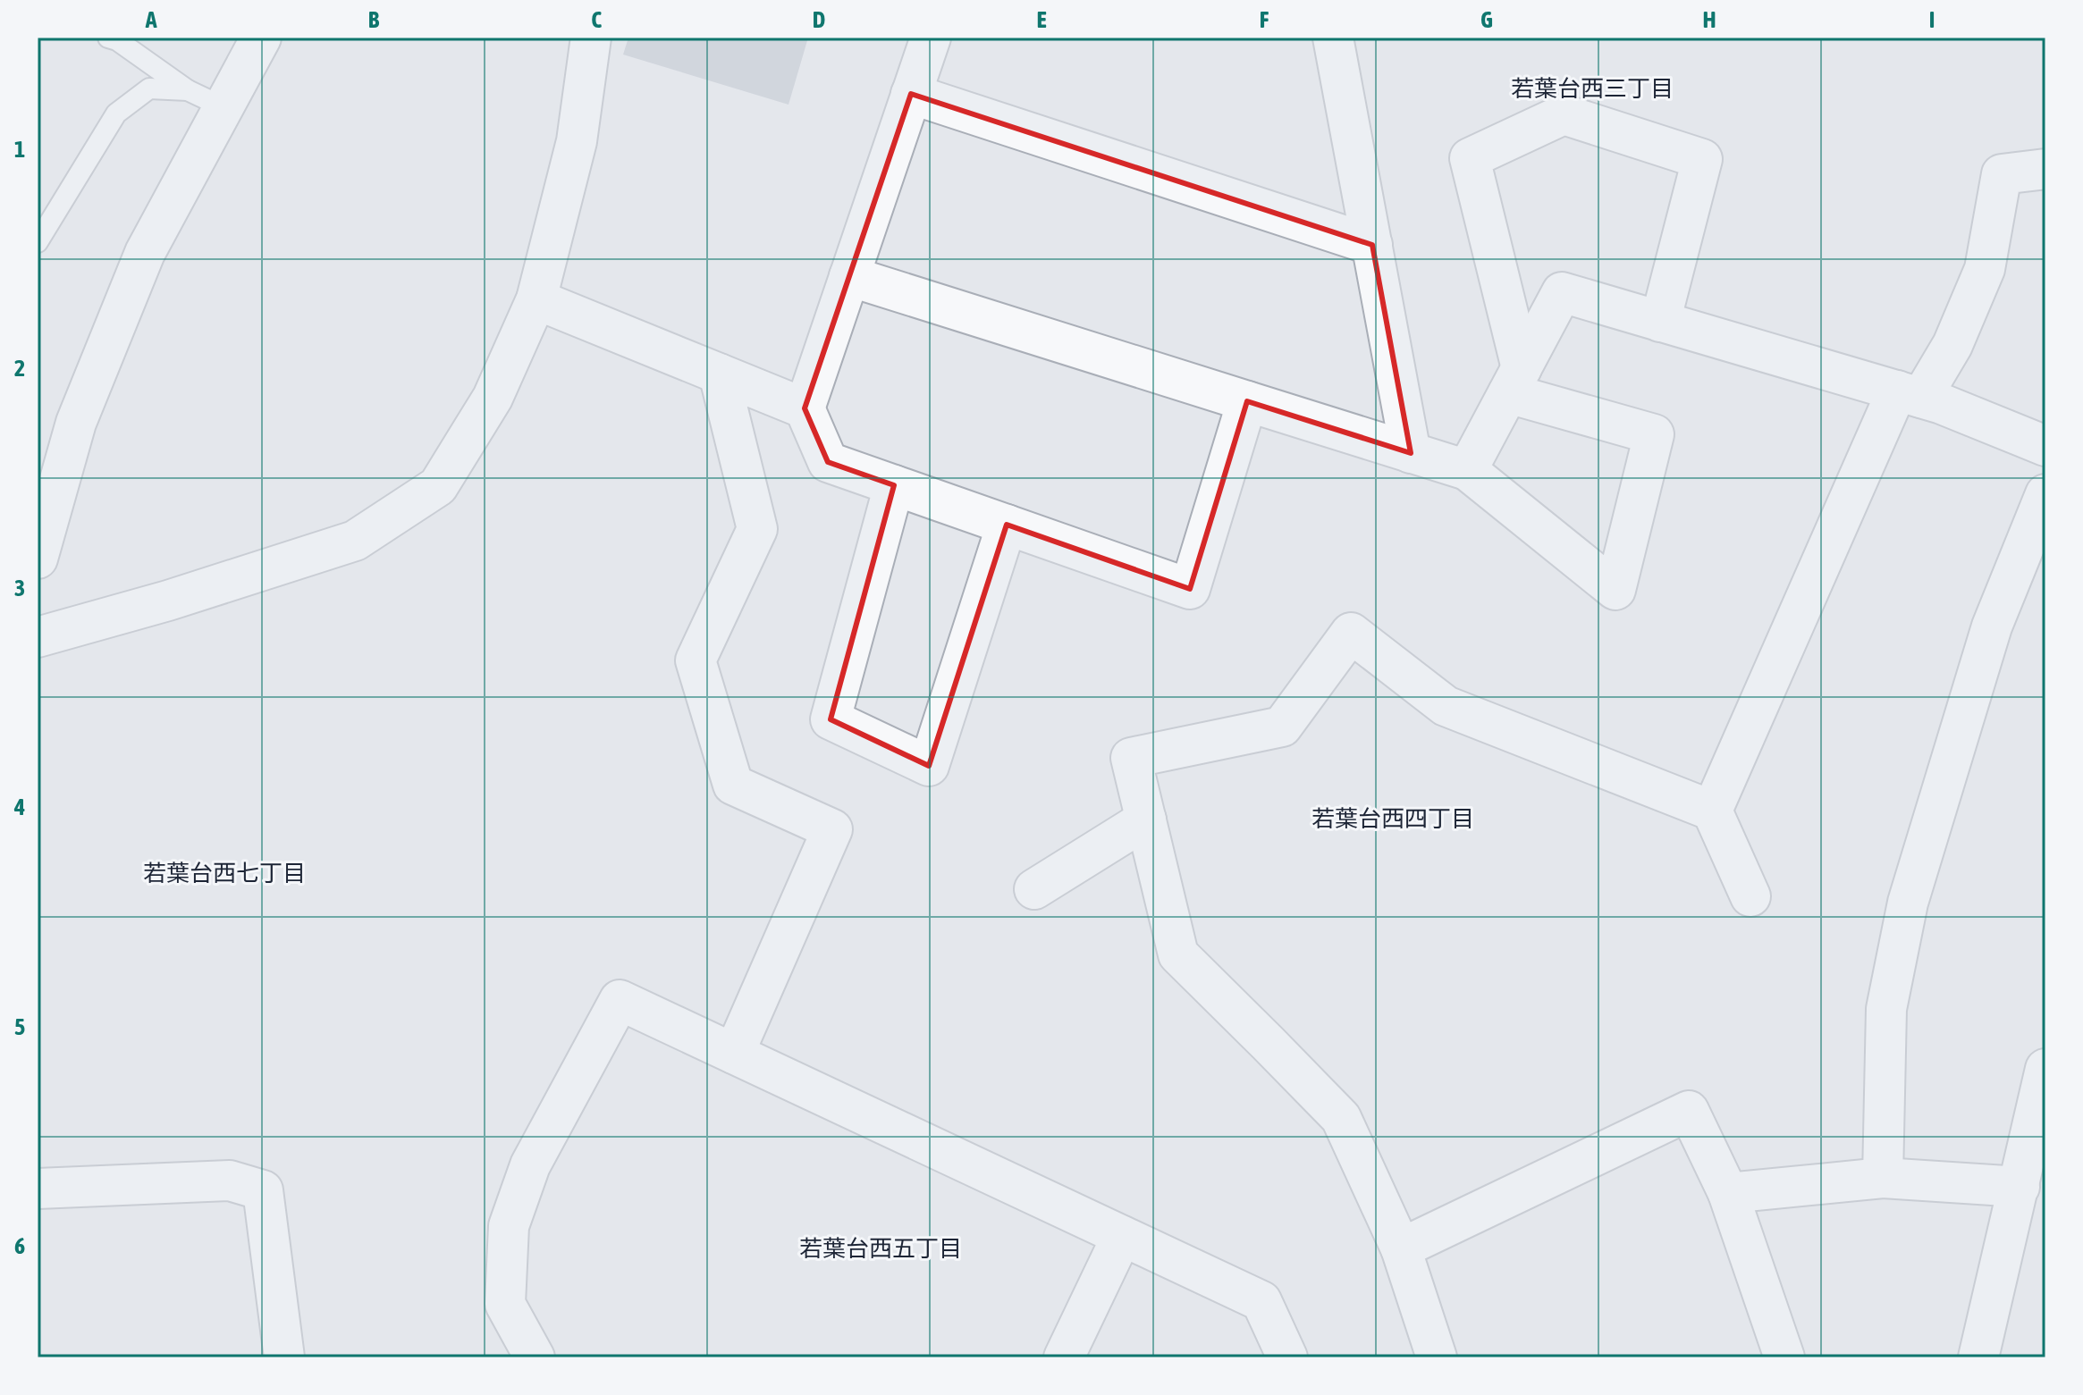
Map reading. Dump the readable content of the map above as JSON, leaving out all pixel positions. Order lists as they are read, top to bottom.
{
  "districts": [
    "若葉台西三丁目",
    "若葉台西四丁目",
    "若葉台西七丁目",
    "若葉台西五丁目"
  ],
  "grid": {
    "columns": [
      "A",
      "B",
      "C",
      "D",
      "E",
      "F",
      "G",
      "H",
      "I"
    ],
    "rows": [
      "1",
      "2",
      "3",
      "4",
      "5",
      "6"
    ]
  }
}
